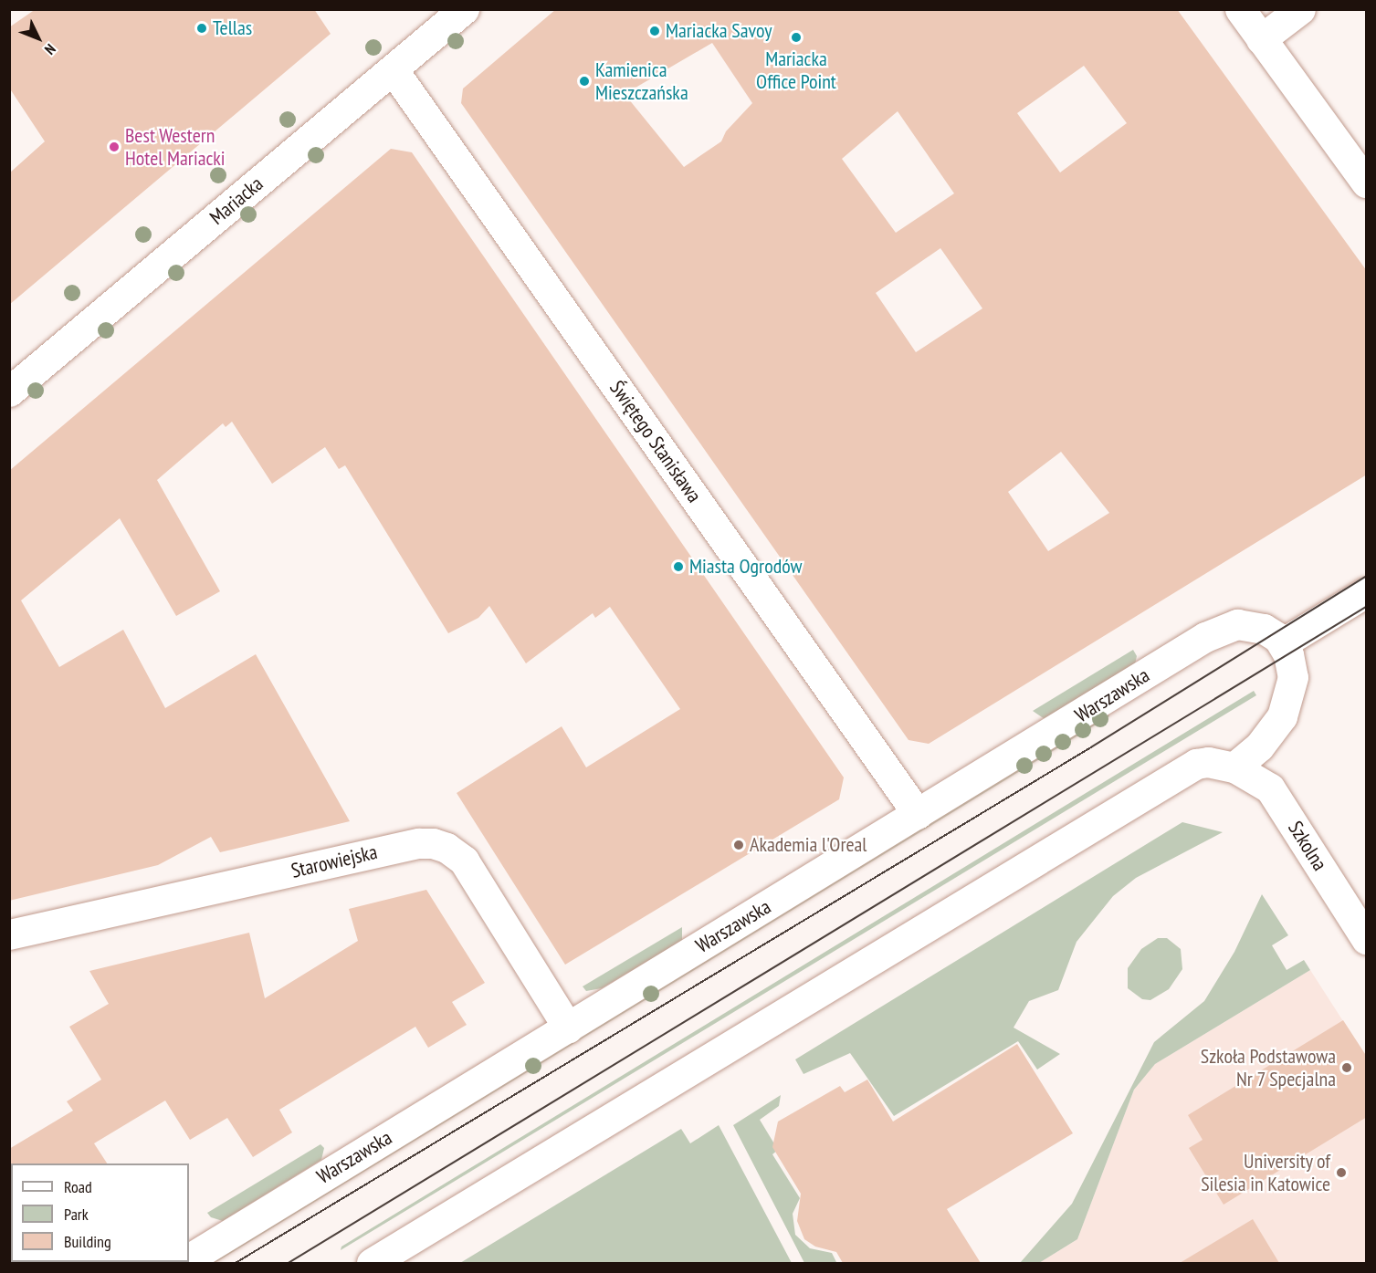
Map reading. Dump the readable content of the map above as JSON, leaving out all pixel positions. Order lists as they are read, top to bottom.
{
  "streets": {
    "street": [
      "Mariacka",
      "Świętego Stanisława",
      "Warszawska",
      "Szkolna",
      "Starowiejska"
    ]
  },
  "crossings": [
    ["Mariacka", "Świętego Stanisława"],
    ["Świętego Stanisława", "Warszawska"],
    ["Warszawska", "Starowiejska"]
  ],
  "places": [
    "Tellas",
    "Mariacka Savoy",
    "Mariacka Office Point",
    "Kamienica Mieszczańska",
    "Best Western Hotel Mariacki",
    "Miasta Ogrodów",
    "Akademia l'Oreal",
    "Szkoła Podstawowa Nr 7 Specjalna",
    "University of Silesia in Katowice"
  ],
  "legend": ["Road", "Park", "Building"],
  "north": "bottom right"
}
